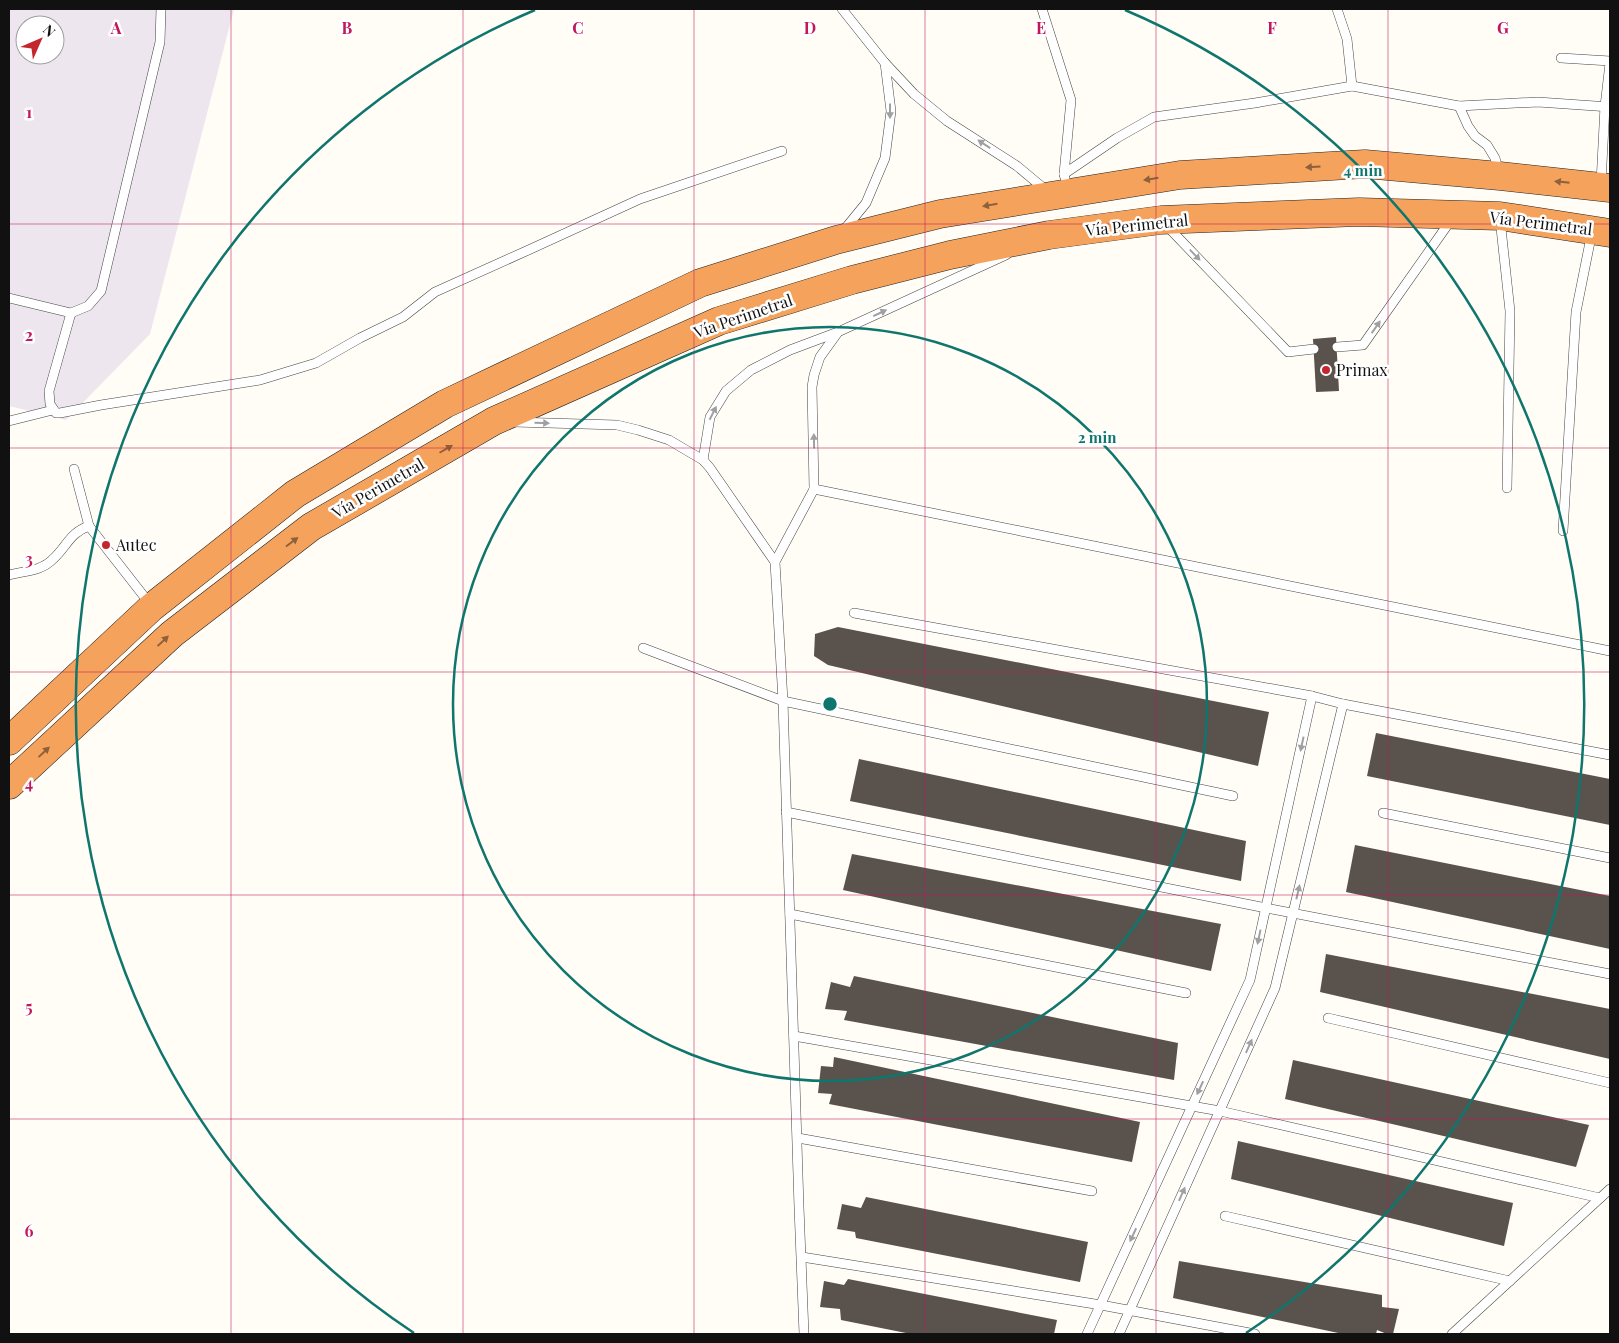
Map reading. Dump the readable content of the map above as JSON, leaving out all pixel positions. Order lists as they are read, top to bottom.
{
  "streets": {
    "highway": ["Vía Perimetral"]
  },
  "places": ["Primax", "Autec"],
  "north": "top right",
  "grid": {
    "columns": [
      "A",
      "B",
      "C",
      "D",
      "E",
      "F",
      "G"
    ],
    "rows": [
      "1",
      "2",
      "3",
      "4",
      "5",
      "6"
    ]
  },
  "rings": ["4 min", "2 min"]
}
